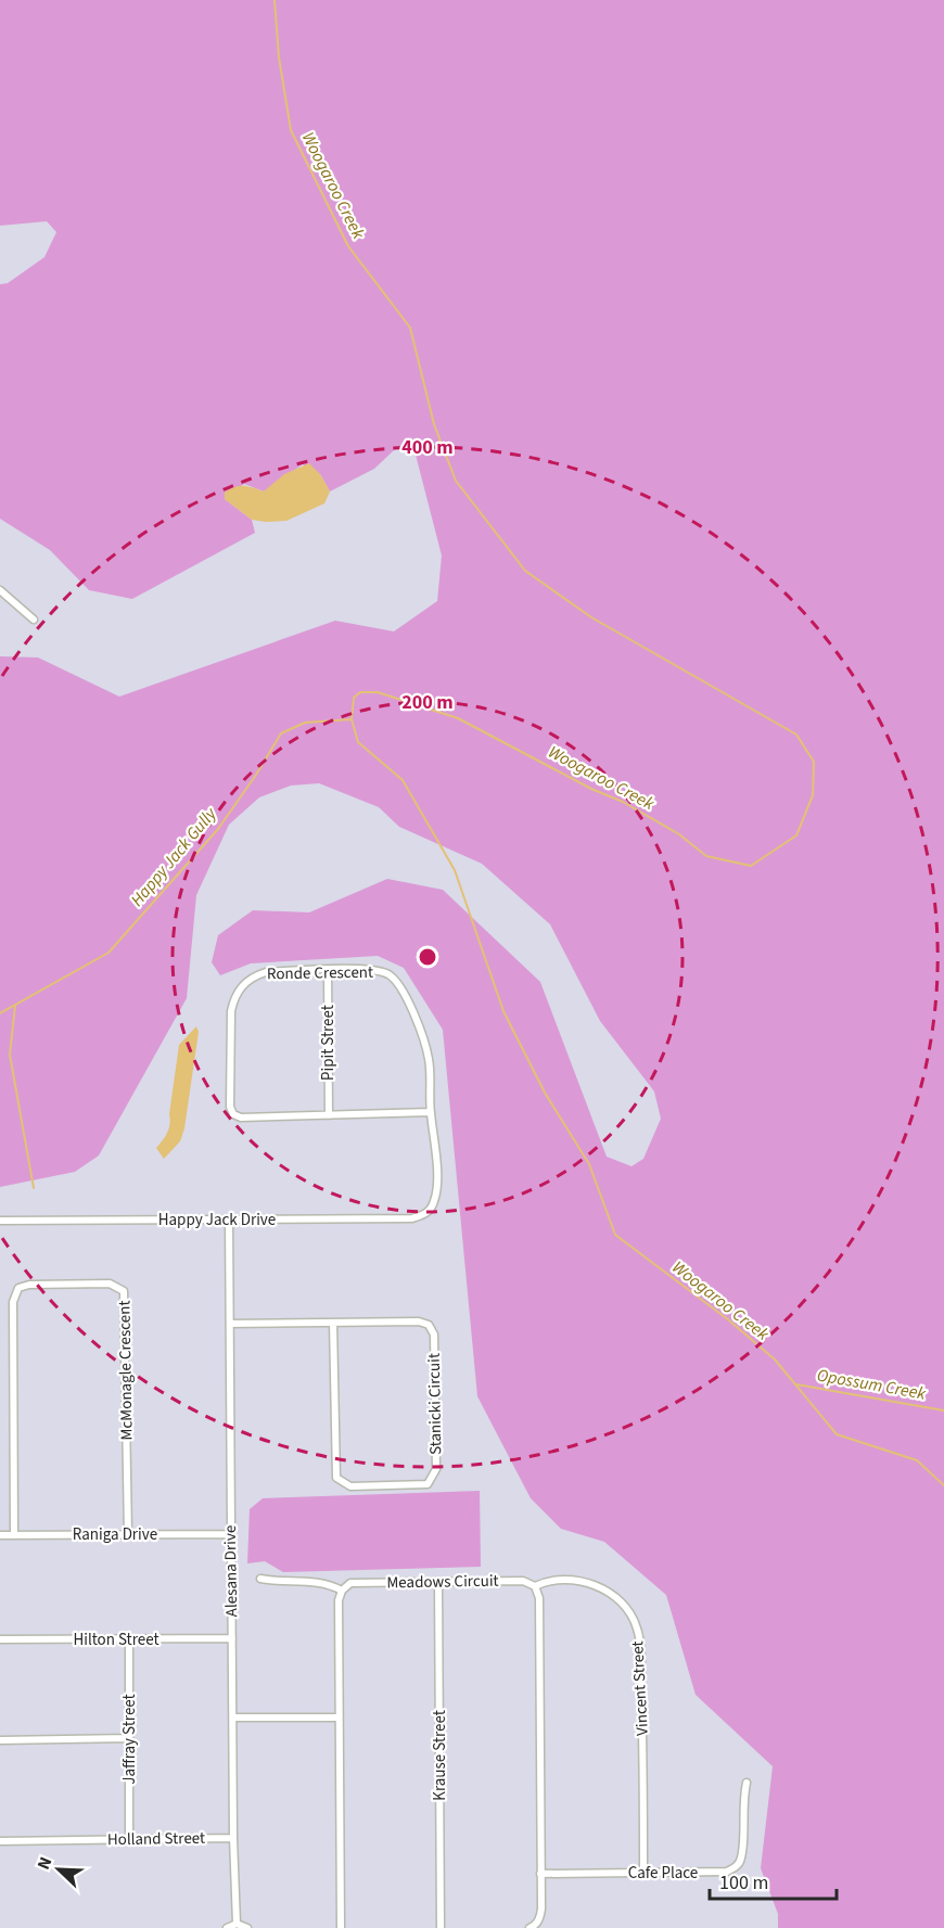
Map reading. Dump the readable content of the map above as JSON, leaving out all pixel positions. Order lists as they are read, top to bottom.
{
  "streets": {
    "street": [
      "Ronde Crescent",
      "Pipit Street",
      "Happy Jack Drive",
      "McMonagle Crescent",
      "Stanicki Circuit",
      "Raniga Drive",
      "Alesana Drive",
      "Meadows Circuit",
      "Hilton Street",
      "Vincent Street",
      "Jaffray Street",
      "Krause Street",
      "Holland Street",
      "Cafe Place"
    ]
  },
  "crossings": [
    ["Ronde Crescent", "Pipit Street"],
    ["Ronde Crescent", "Happy Jack Drive"],
    ["Happy Jack Drive", "Alesana Drive"],
    ["McMonagle Crescent", "Raniga Drive"],
    ["Stanicki Circuit", "Alesana Drive"],
    ["Raniga Drive", "Alesana Drive"],
    ["Alesana Drive", "Hilton Street"],
    ["Alesana Drive", "Holland Street"],
    ["Meadows Circuit", "Vincent Street"],
    ["Meadows Circuit", "Krause Street"],
    ["Hilton Street", "Jaffray Street"],
    ["Vincent Street", "Cafe Place"],
    ["Jaffray Street", "Holland Street"]
  ],
  "water": ["Woogaroo Creek", "Happy Jack Gully", "Opossum Creek"],
  "scale_bar": "100 m",
  "north": "top left",
  "rings": ["400 m", "200 m"]
}
